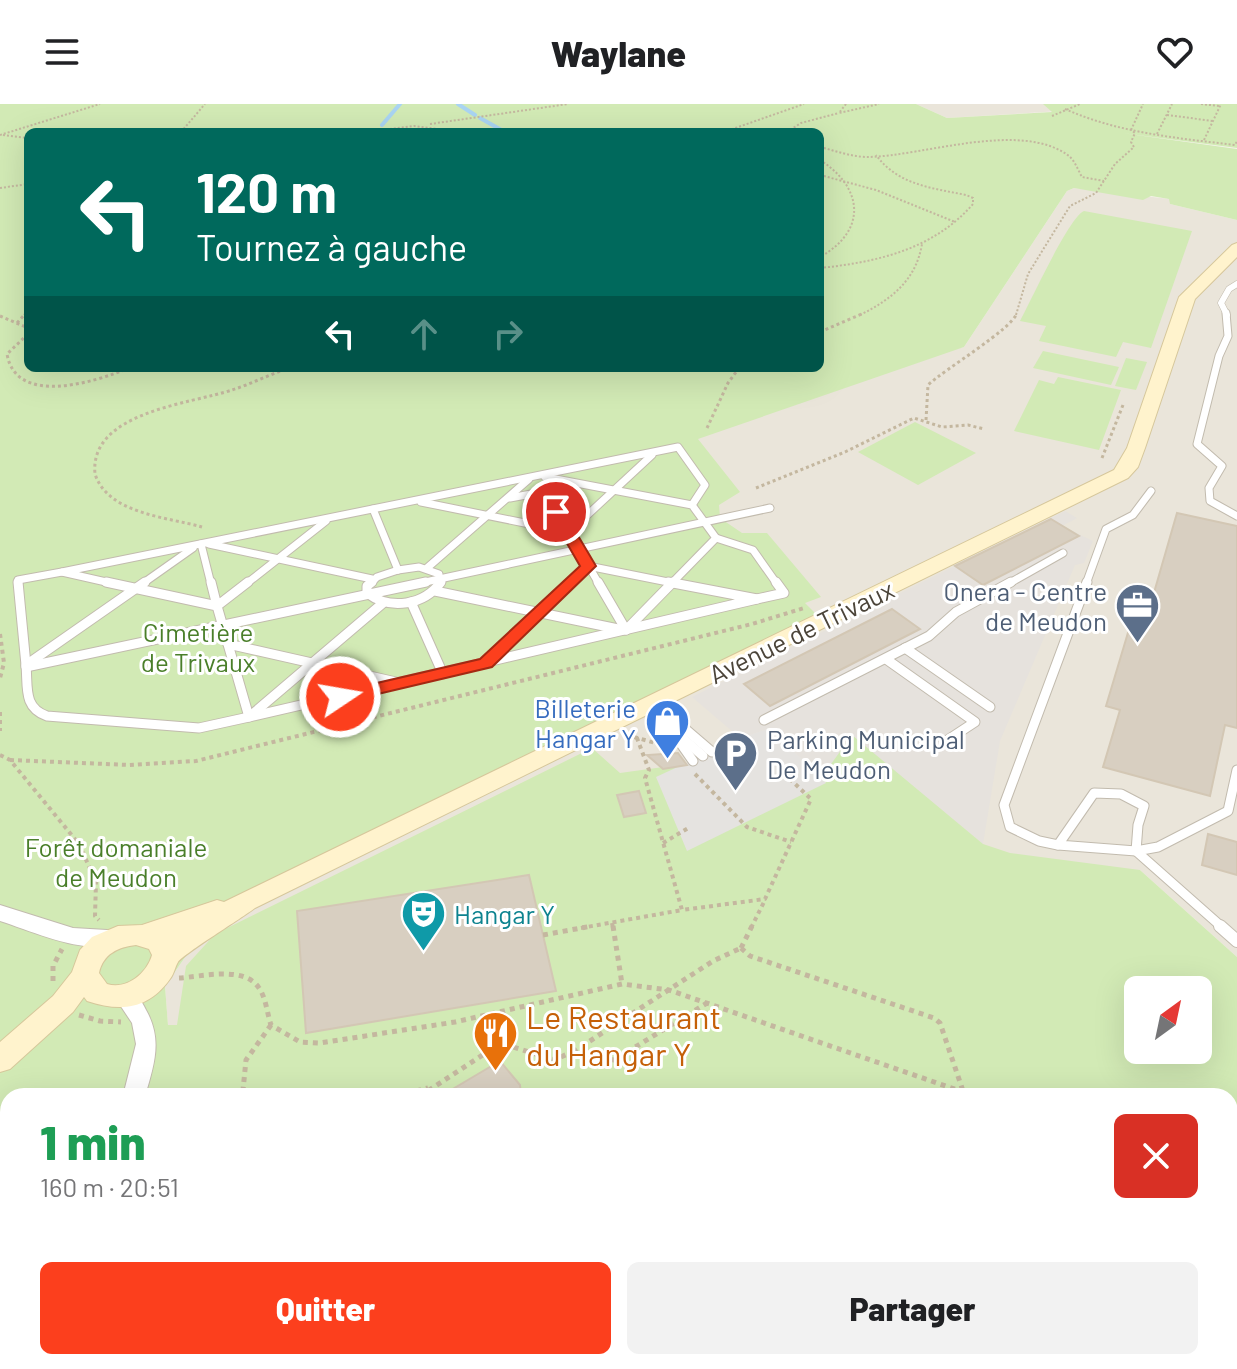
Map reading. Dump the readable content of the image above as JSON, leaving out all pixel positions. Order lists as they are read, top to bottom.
{
  "streets": {
    "main road": ["Avenue de Trivaux"]
  },
  "parks": ["Cimetière de Trivaux", "Forêt domaniale de Meudon"],
  "places": {
    "office": ["Onera - Centre de Meudon"],
    "shop": ["Billeterie Hangar Y"],
    "parking": ["Parking Municipal De Meudon"],
    "theatre": ["Hangar Y"],
    "restaurant": ["Le Restaurant du Hangar Y"]
  },
  "north": "top right",
  "page": {
    "header": "Waylane",
    "turn": ["120 m", "Tournez à gauche"],
    "heading": ["1 min", "160 m · 20:51"],
    "buttons": ["Quitter", "Partager"]
  }
}
